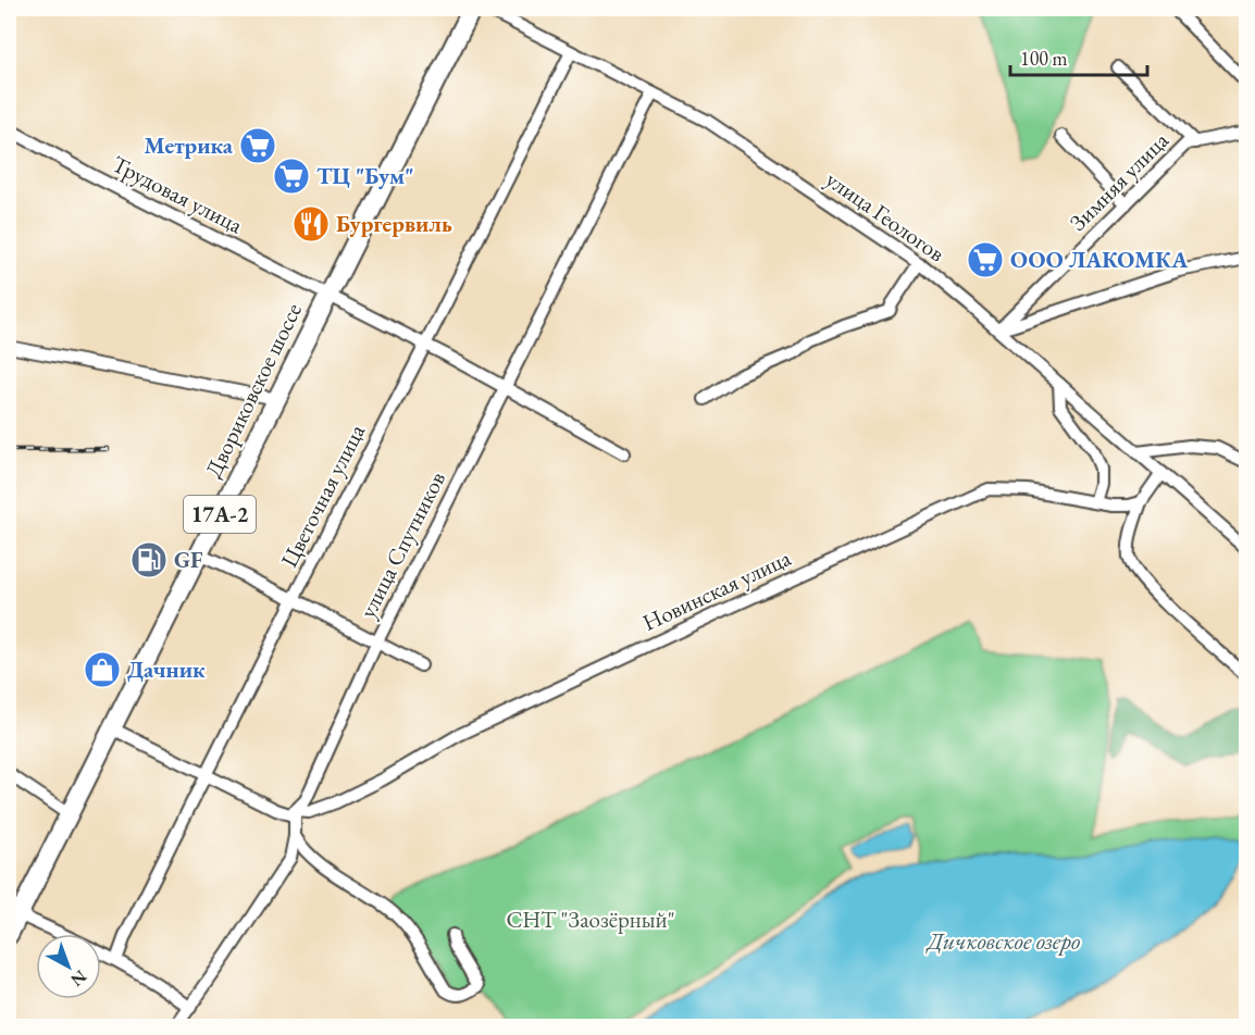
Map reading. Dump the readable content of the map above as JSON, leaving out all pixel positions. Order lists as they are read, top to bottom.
{
  "streets": {
    "main road": ["Двориковское шоссе", "17А-2"],
    "street": [
      "Зимняя улица",
      "Трудовая улица",
      "улица Геологов",
      "Цветочная улица",
      "улица Спутников",
      "Новинская улица"
    ]
  },
  "crossings": [
    ["Зимняя улица", "улица Геологов"],
    ["Трудовая улица", "Двориковское шоссе"],
    ["Трудовая улица", "Цветочная улица"],
    ["Трудовая улица", "улица Спутников"],
    ["улица Геологов", "Цветочная улица"],
    ["улица Геологов", "улица Спутников"],
    ["улица Спутников", "Новинская улица"]
  ],
  "water": ["Дичковское озеро"],
  "parks": ["СНТ \"Заозёрный\""],
  "places": {
    "supermarket": ["Метрика", "ТЦ \"Бум\"", "ООО ЛАКОМКА"],
    "restaurant": ["Бургервиль"],
    "fuel station": ["GF"],
    "shop": ["Дачник"]
  },
  "scale_bar": "100 m",
  "north": "bottom right"
}
